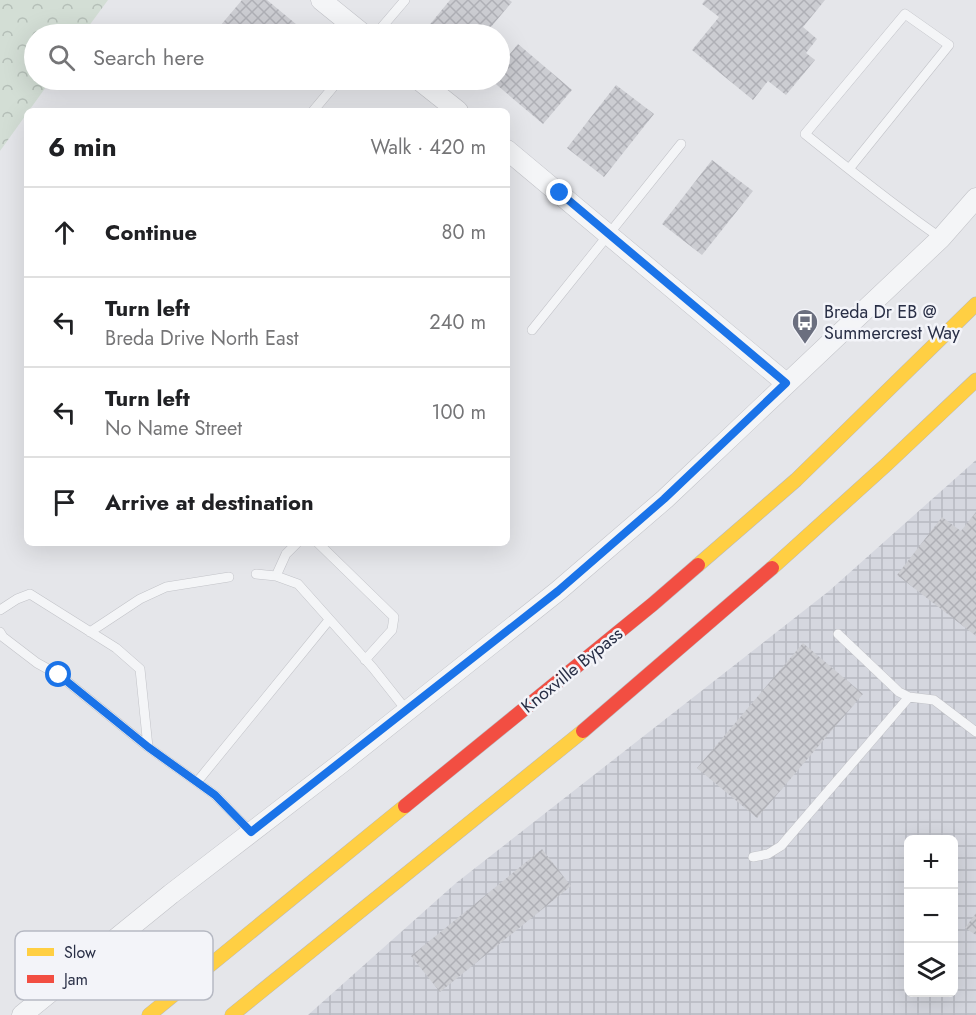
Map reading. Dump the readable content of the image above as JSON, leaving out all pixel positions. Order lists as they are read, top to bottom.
{
  "streets": {
    "highway": ["Knoxville Bypass"]
  },
  "places": {
    "bus stop": ["Breda Dr EB @ Summercrest Way"]
  },
  "legend": ["Slow", "Jam"],
  "page": {
    "search": "Search here",
    "heading": ["6 min", "Walk · 420 m"],
    "list": [
      ["Continue", "80 m"],
      ["Turn left", "Breda Drive North East", "240 m"],
      ["Turn left", "No Name Street", "100 m"],
      "Arrive at destination"
    ],
    "map_buttons": ["+", "−"]
  }
}
